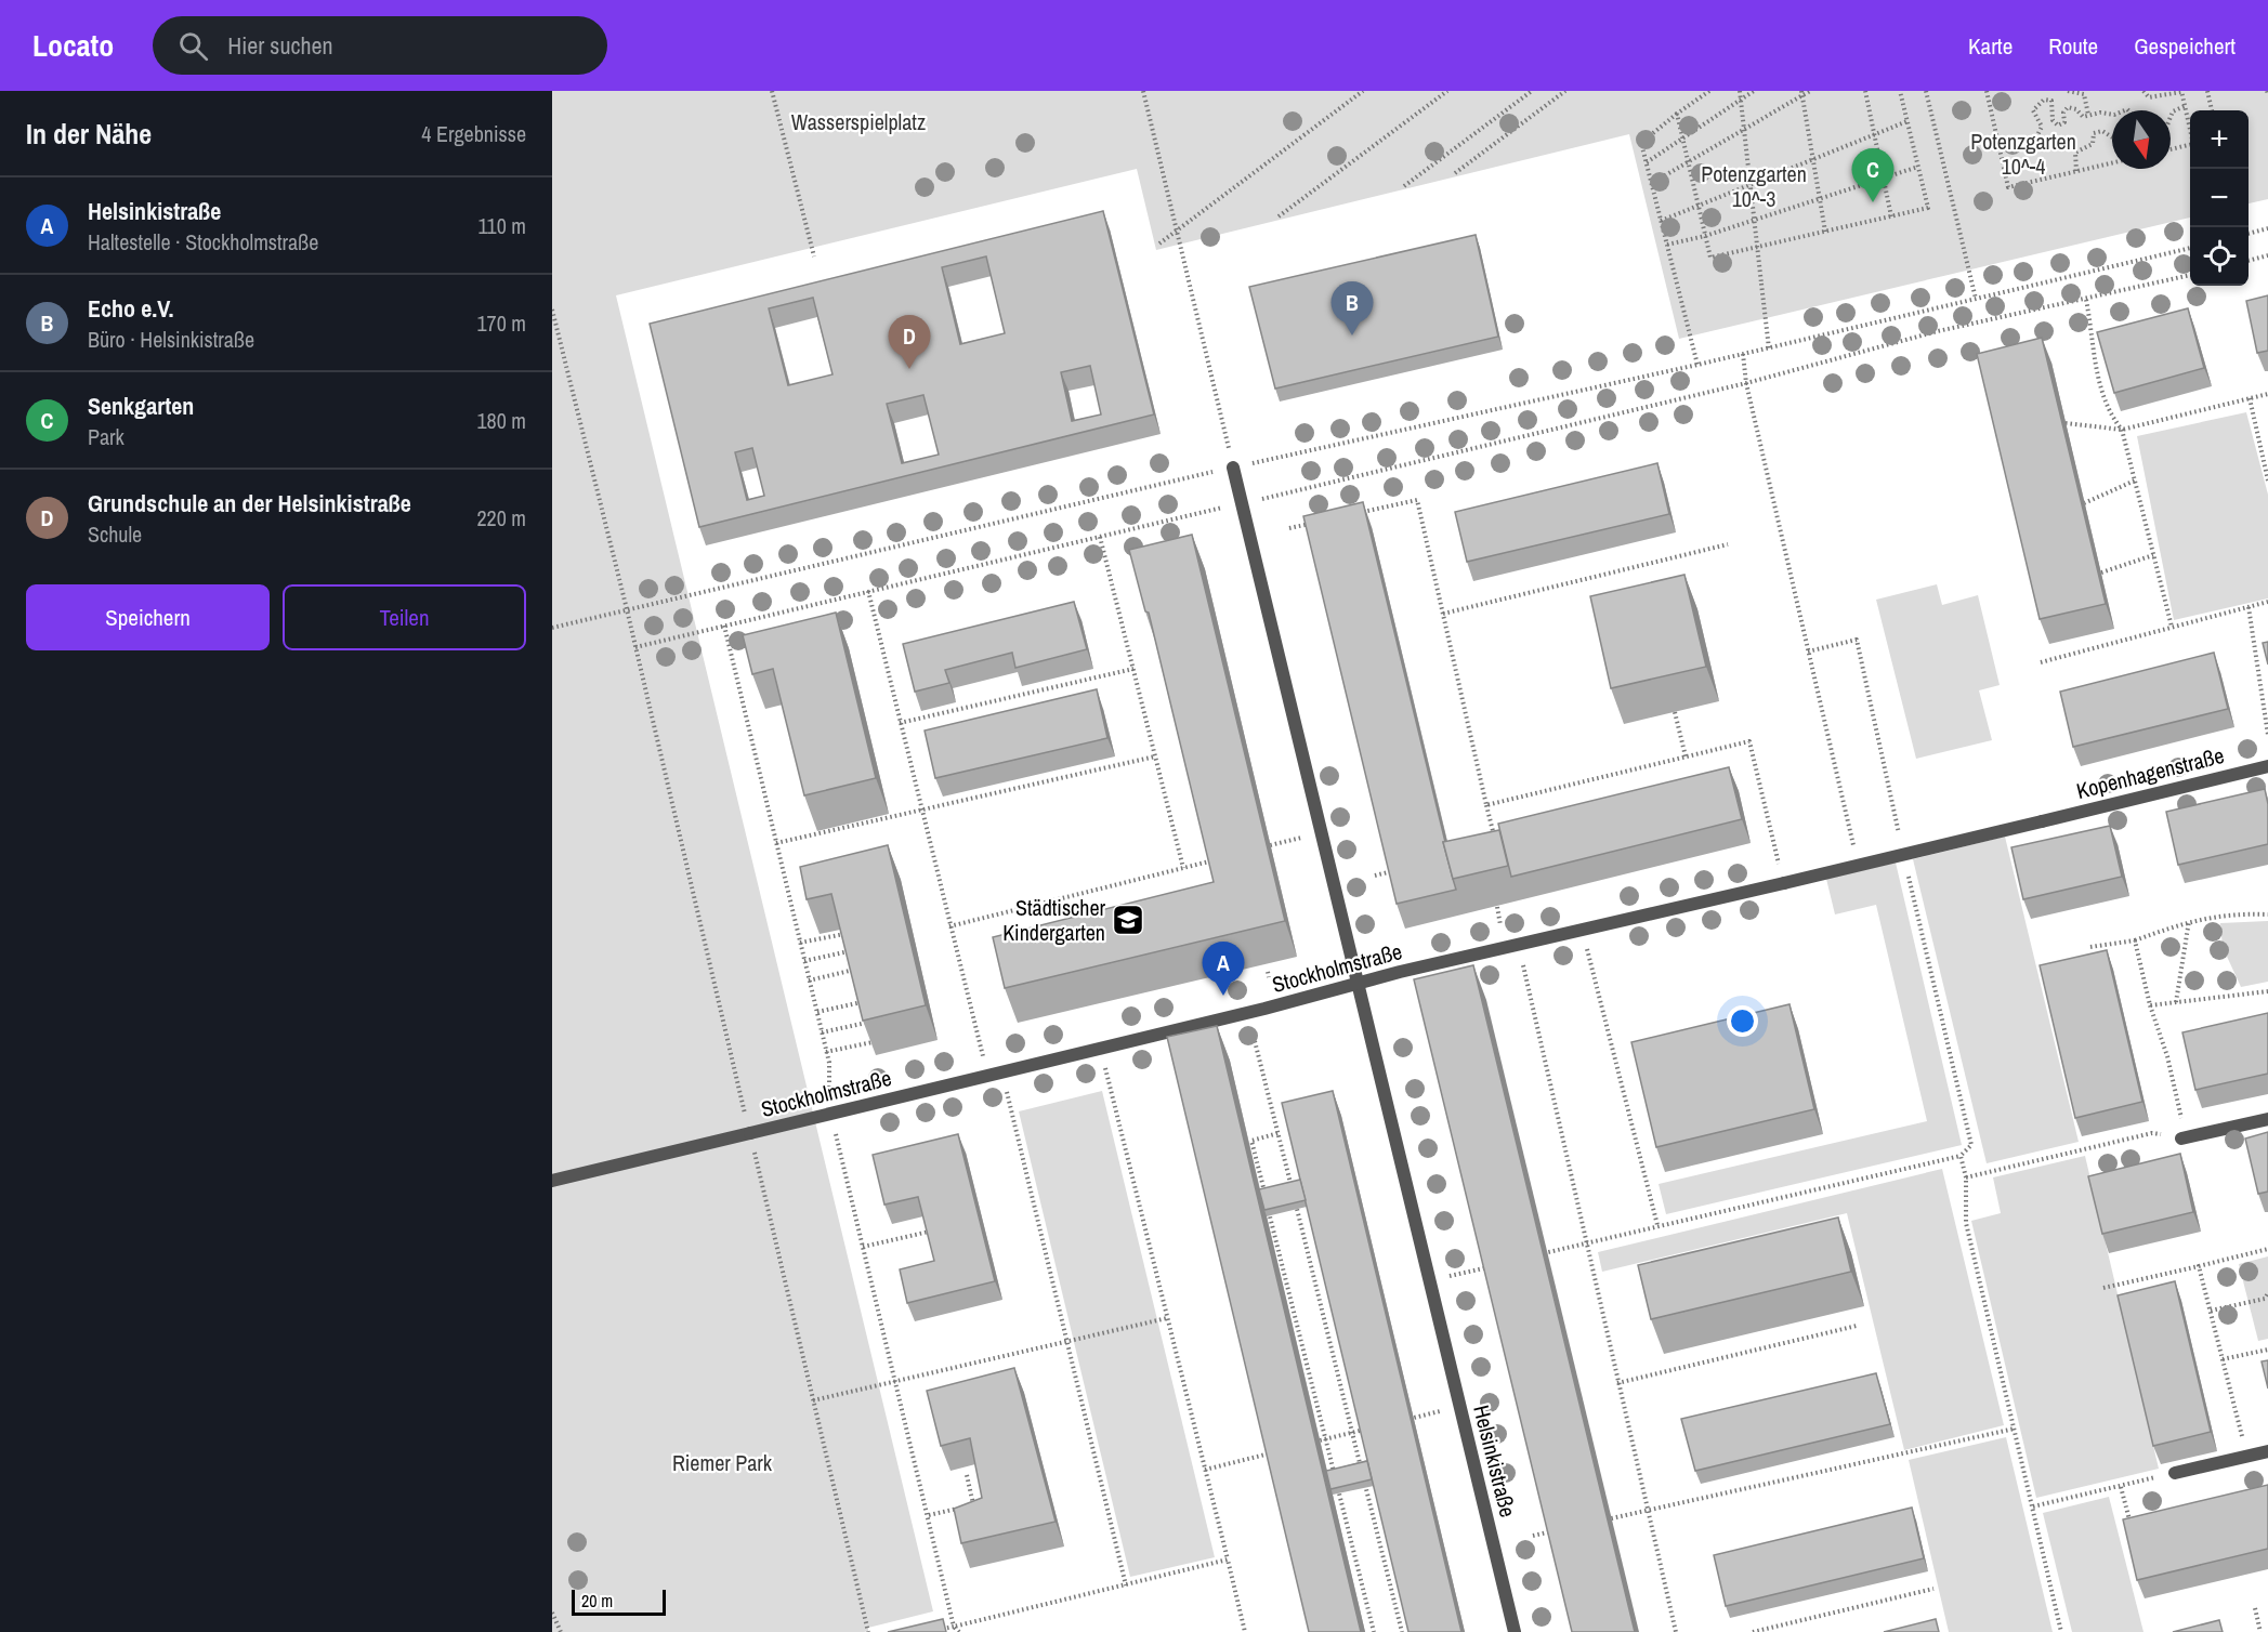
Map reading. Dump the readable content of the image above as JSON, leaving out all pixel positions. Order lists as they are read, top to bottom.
{
  "streets": {
    "street": ["Kopenhagenstraße", "Stockholmstraße", "Helsinkistraße"]
  },
  "crossings": [
    ["Kopenhagenstraße", "Stockholmstraße"],
    ["Stockholmstraße", "Helsinkistraße"]
  ],
  "parks": [
    "Wasserspielplatz",
    "Potenzgarten 10^-4",
    "Potenzgarten 10^-3",
    "Riemer Park"
  ],
  "places": {
    "school or university": ["Städtischer Kindergarten"]
  },
  "scale_bar": "20 m",
  "north": "bottom",
  "page": {
    "header": "Locato",
    "search": "Hier suchen",
    "nav": ["Karte", "Route", "Gespeichert"],
    "heading": ["In der Nähe", "4 Ergebnisse"],
    "map_buttons": ["+", "−"],
    "pins": [
      "C",
      "B",
      "D",
      "A"
    ],
    "list": [
      {
        "mark": "A",
        "name": "Helsinkistraße",
        "note": "Haltestelle · Stockholmstraße",
        "value": "110 m"
      },
      {
        "mark": "B",
        "name": "Echo e.V.",
        "note": "Büro · Helsinkistraße",
        "value": "170 m"
      },
      {
        "mark": "C",
        "name": "Senkgarten",
        "note": "Park",
        "value": "180 m"
      },
      {
        "mark": "D",
        "name": "Grundschule an der Helsinkistraße",
        "note": "Schule",
        "value": "220 m"
      }
    ],
    "buttons": ["Speichern", "Teilen"],
    "scale": "20 m"
  }
}
